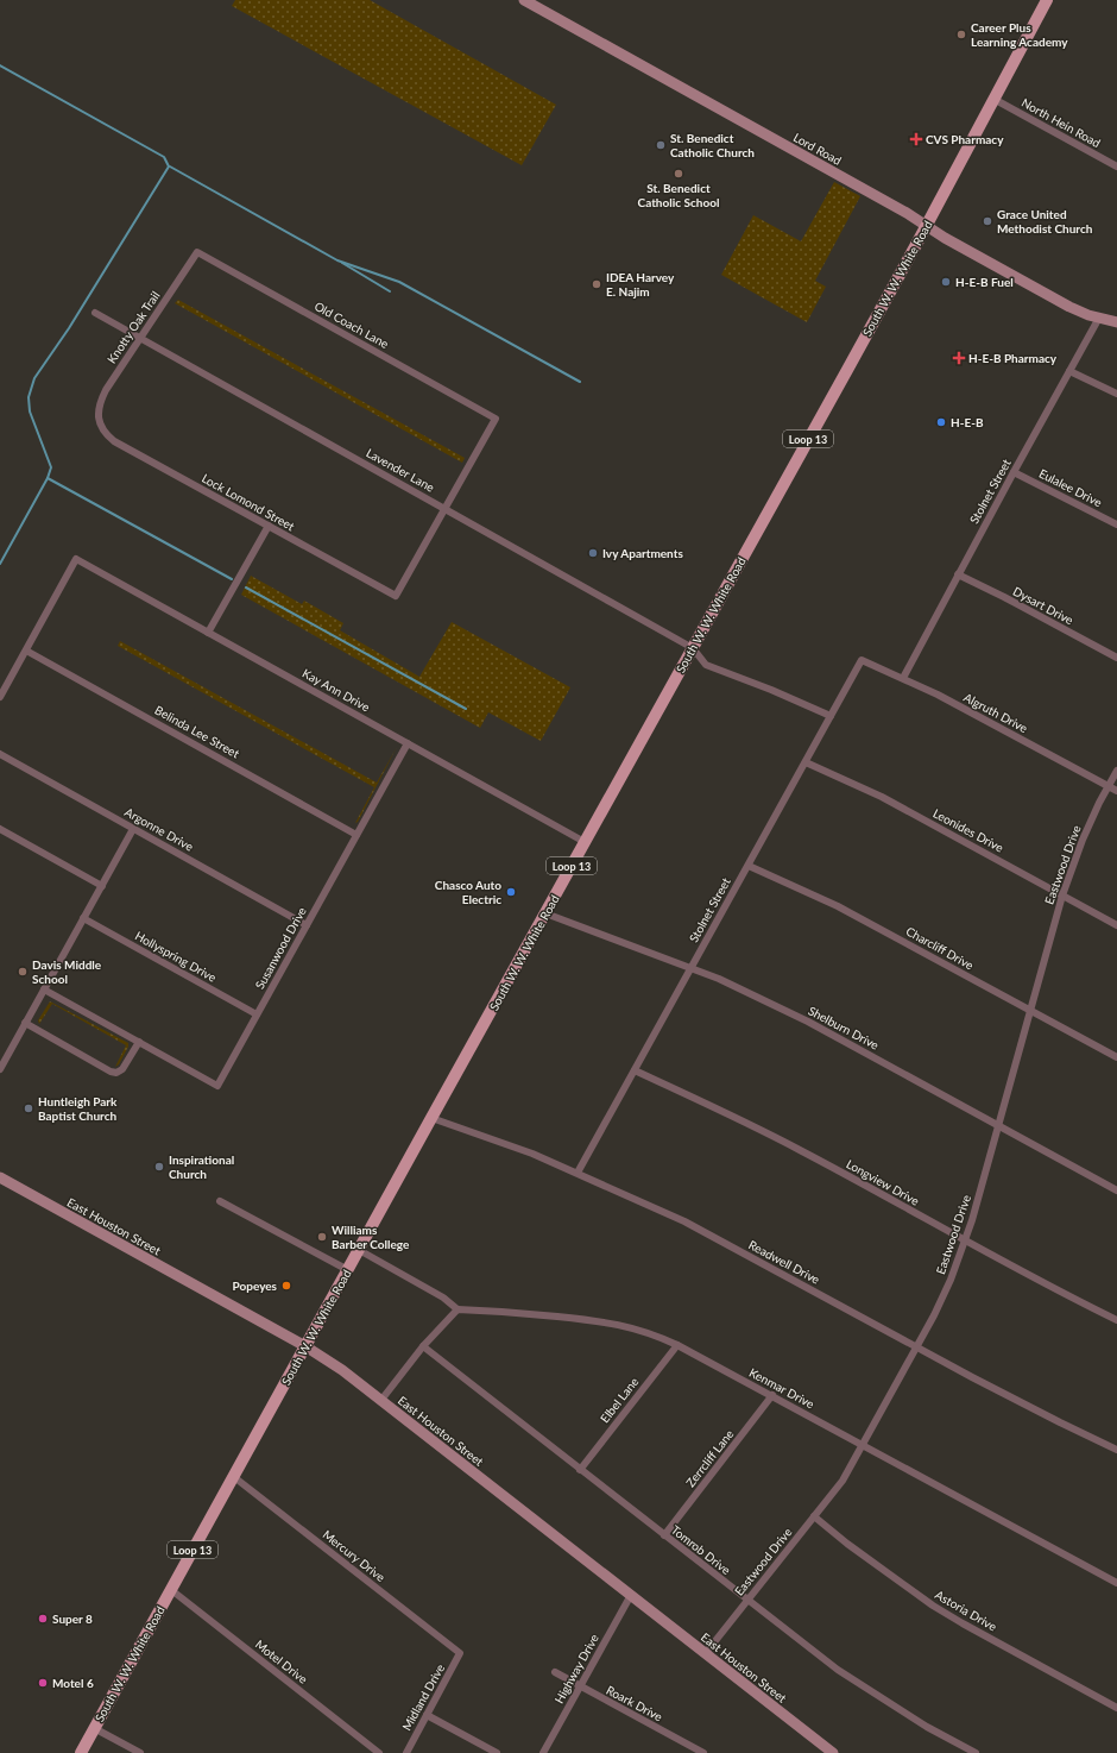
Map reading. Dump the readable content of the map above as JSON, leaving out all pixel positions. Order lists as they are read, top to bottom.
{
  "streets": {
    "main road": [
      "Lord Road",
      "South W. W. White Road",
      "Loop 13",
      "East Houston Street"
    ],
    "street": [
      "North Hein Road",
      "Old Coach Lane",
      "Knotty Oak Trail",
      "Lavender Lane",
      "Eulalee Drive",
      "Stolnet Street",
      "Lock Lomond Street",
      "Dysart Drive",
      "Kay Ann Drive",
      "Algruth Drive",
      "Belinda Lee Street",
      "Argonne Drive",
      "Leonides Drive",
      "Eastwood Drive",
      "Susanwood Drive",
      "Charcliff Drive",
      "Hollyspring Drive",
      "Shelburn Drive",
      "Longview Drive",
      "Readwell Drive",
      "Kenmar Drive",
      "Elbel Lane",
      "Zerrcliff Lane",
      "Tomrob Drive",
      "Mercury Drive",
      "Astoria Drive",
      "Motel Drive",
      "Highway Drive",
      "Midland Drive",
      "Roark Drive"
    ]
  },
  "crossings": [
    ["North Hein Road", "South W. W. White Road"],
    ["Lord Road", "South W. W. White Road"],
    ["Lord Road", "Stolnet Street"],
    ["South W. W. White Road", "Lavender Lane"],
    ["South W. W. White Road", "Kay Ann Drive"],
    ["South W. W. White Road", "Shelburn Drive"],
    ["South W. W. White Road", "East Houston Street"],
    ["South W. W. White Road", "Readwell Drive"],
    ["South W. W. White Road", "Mercury Drive"],
    ["South W. W. White Road", "Motel Drive"],
    ["Old Coach Lane", "Knotty Oak Trail"],
    ["Old Coach Lane", "Lavender Lane"],
    ["Old Coach Lane", "Lock Lomond Street"],
    ["Knotty Oak Trail", "Lavender Lane"],
    ["Knotty Oak Trail", "Lock Lomond Street"],
    ["Lavender Lane", "Lock Lomond Street"],
    ["Eulalee Drive", "Stolnet Street"],
    ["Stolnet Street", "Dysart Drive"],
    ["Stolnet Street", "Algruth Drive"],
    ["Stolnet Street", "Leonides Drive"],
    ["Stolnet Street", "Charcliff Drive"],
    ["Stolnet Street", "Shelburn Drive"],
    ["Stolnet Street", "Longview Drive"],
    ["Stolnet Street", "Readwell Drive"],
    ["Kay Ann Drive", "Belinda Lee Street"],
    ["Kay Ann Drive", "Susanwood Drive"],
    ["Algruth Drive", "Eastwood Drive"],
    ["Belinda Lee Street", "Susanwood Drive"],
    ["Argonne Drive", "Susanwood Drive"],
    ["Leonides Drive", "Eastwood Drive"],
    ["Eastwood Drive", "Charcliff Drive"],
    ["Eastwood Drive", "Shelburn Drive"],
    ["Eastwood Drive", "Longview Drive"],
    ["Eastwood Drive", "East Houston Street"],
    ["Eastwood Drive", "Readwell Drive"],
    ["Eastwood Drive", "Kenmar Drive"],
    ["Eastwood Drive", "Tomrob Drive"],
    ["Eastwood Drive", "Astoria Drive"],
    ["Susanwood Drive", "Hollyspring Drive"],
    ["East Houston Street", "Highway Drive"],
    ["Kenmar Drive", "Elbel Lane"],
    ["Kenmar Drive", "Zerrcliff Lane"],
    ["Elbel Lane", "Tomrob Drive"],
    ["Zerrcliff Lane", "Tomrob Drive"],
    ["Mercury Drive", "Midland Drive"],
    ["Highway Drive", "Roark Drive"]
  ],
  "places": {
    "other": [
      "Career Plus Learning Academy",
      "St. Benedict Catholic Church",
      "St. Benedict Catholic School",
      "Grace United Methodist Church",
      "H-E-B Fuel",
      "IDEA Harvey E. Najim",
      "H-E-B",
      "Ivy Apartments",
      "Chasco Auto Electric",
      "Davis Middle School",
      "Huntleigh Park Baptist Church",
      "Inspirational Church",
      "Williams Barber College",
      "Popeyes",
      "Super 8",
      "Motel 6"
    ],
    "health": ["CVS Pharmacy", "H-E-B Pharmacy"]
  }
}
